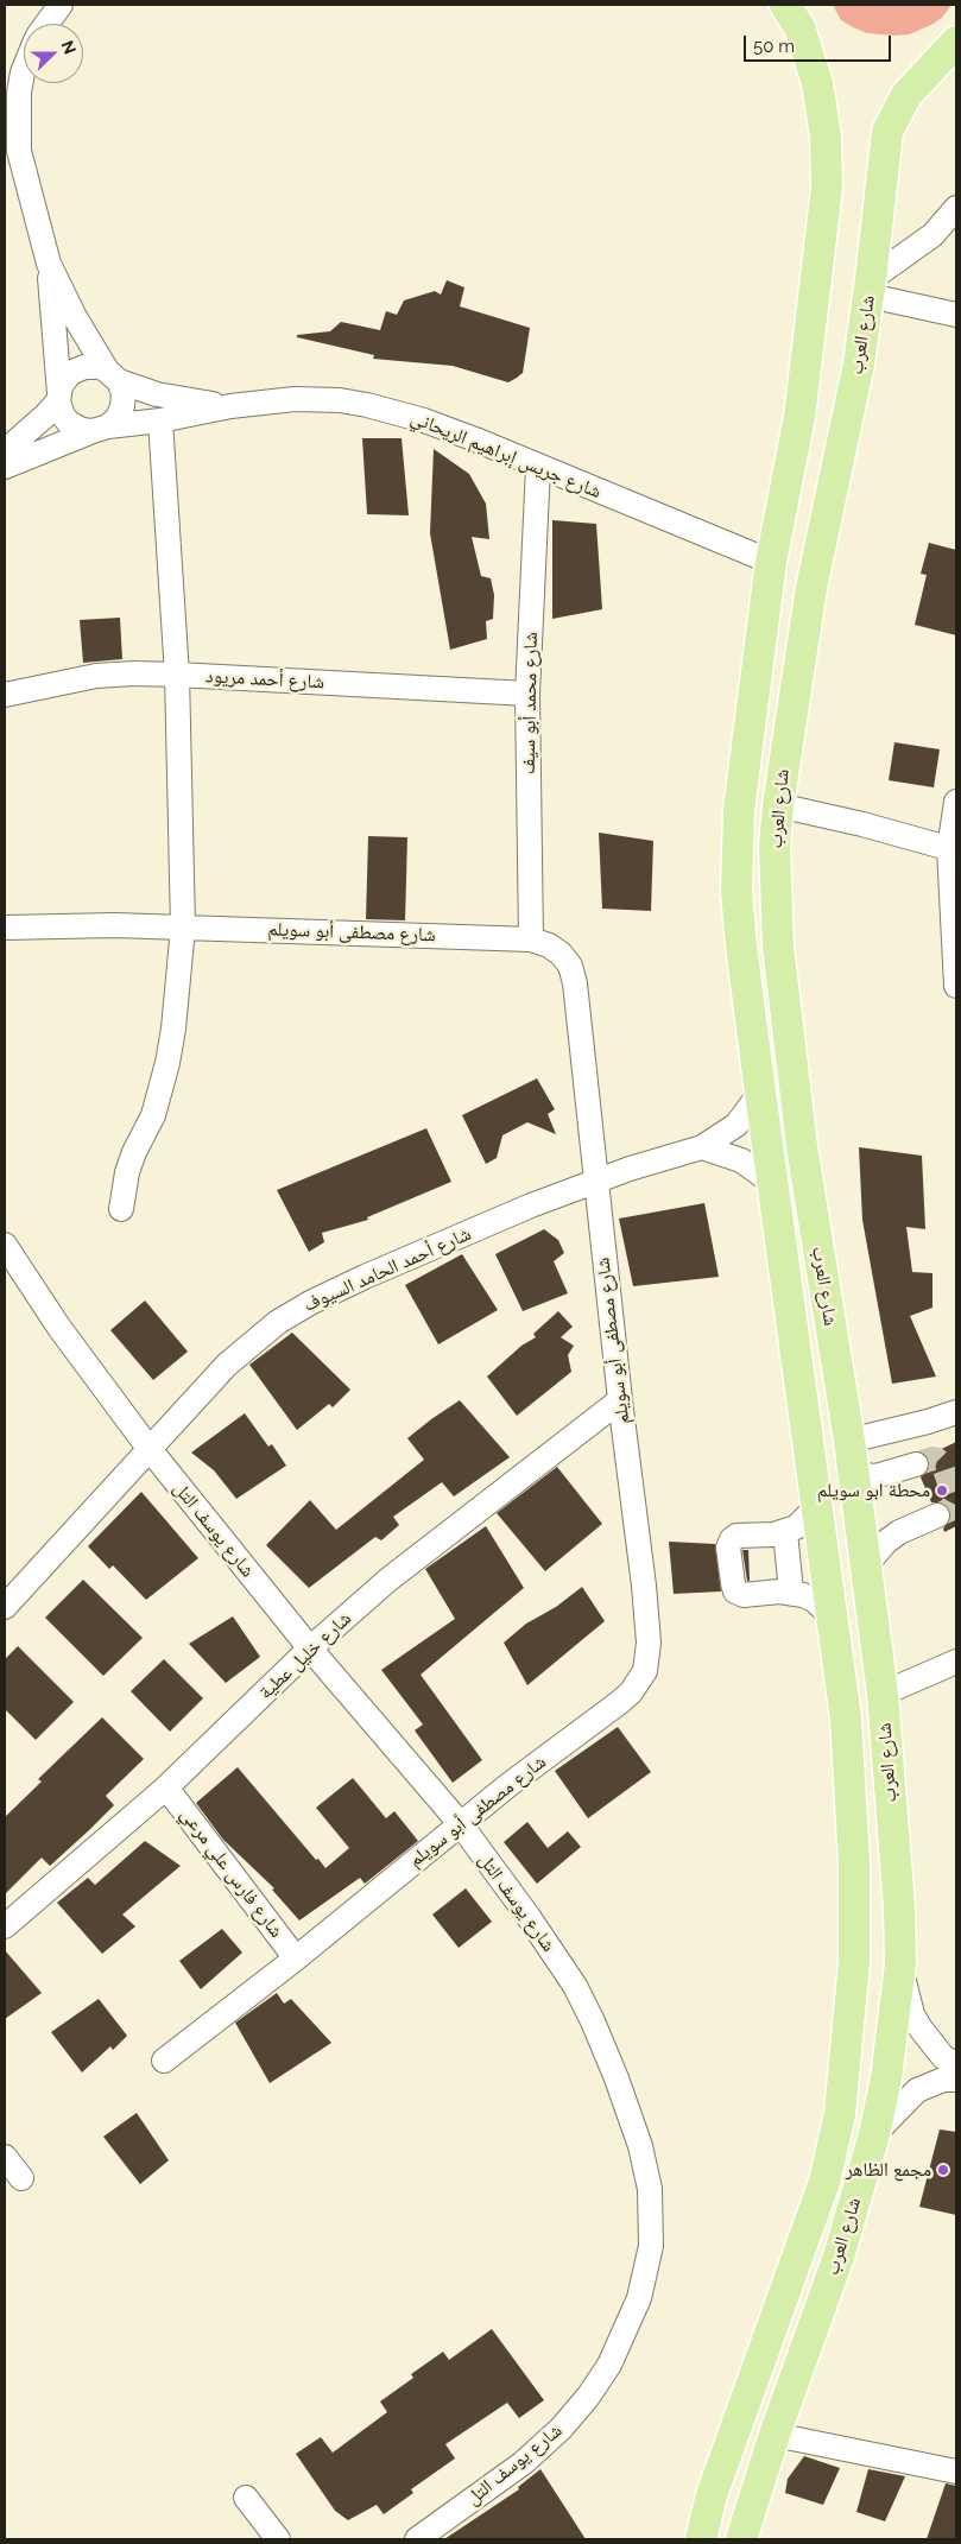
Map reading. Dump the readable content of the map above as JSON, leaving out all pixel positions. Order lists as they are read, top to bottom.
{
  "streets": {
    "main road": ["شارع العرب"],
    "street": [
      "شارع جريس إبراهيم الريحاني",
      "شارع أحمد مريود",
      "شارع محمد أبو سيف",
      "شارع مصطفى أبو سويلم",
      "شارع أحمد الحامد السيوف",
      "شارع يوسف التل",
      "شارع خليل عطية",
      "شارع فارس علي مرعي"
    ]
  },
  "crossings": [
    ["شارع العرب", "شارع جريس إبراهيم الريحاني"],
    ["شارع العرب", "شارع أحمد الحامد السيوف"],
    ["شارع جريس إبراهيم الريحاني", "شارع محمد أبو سيف"],
    ["شارع أحمد مريود", "شارع محمد أبو سيف"],
    ["شارع محمد أبو سيف", "شارع مصطفى أبو سويلم"],
    ["شارع مصطفى أبو سويلم", "شارع أحمد الحامد السيوف"],
    ["شارع مصطفى أبو سويلم", "شارع يوسف التل"],
    ["شارع مصطفى أبو سويلم", "شارع خليل عطية"],
    ["شارع مصطفى أبو سويلم", "شارع فارس علي مرعي"],
    ["شارع أحمد الحامد السيوف", "شارع يوسف التل"],
    ["شارع يوسف التل", "شارع خليل عطية"],
    ["شارع خليل عطية", "شارع فارس علي مرعي"]
  ],
  "places": ["محطة ابو سويلم", "مجمع الظاهر"],
  "scale_bar": "50 m",
  "north": "right"
}
